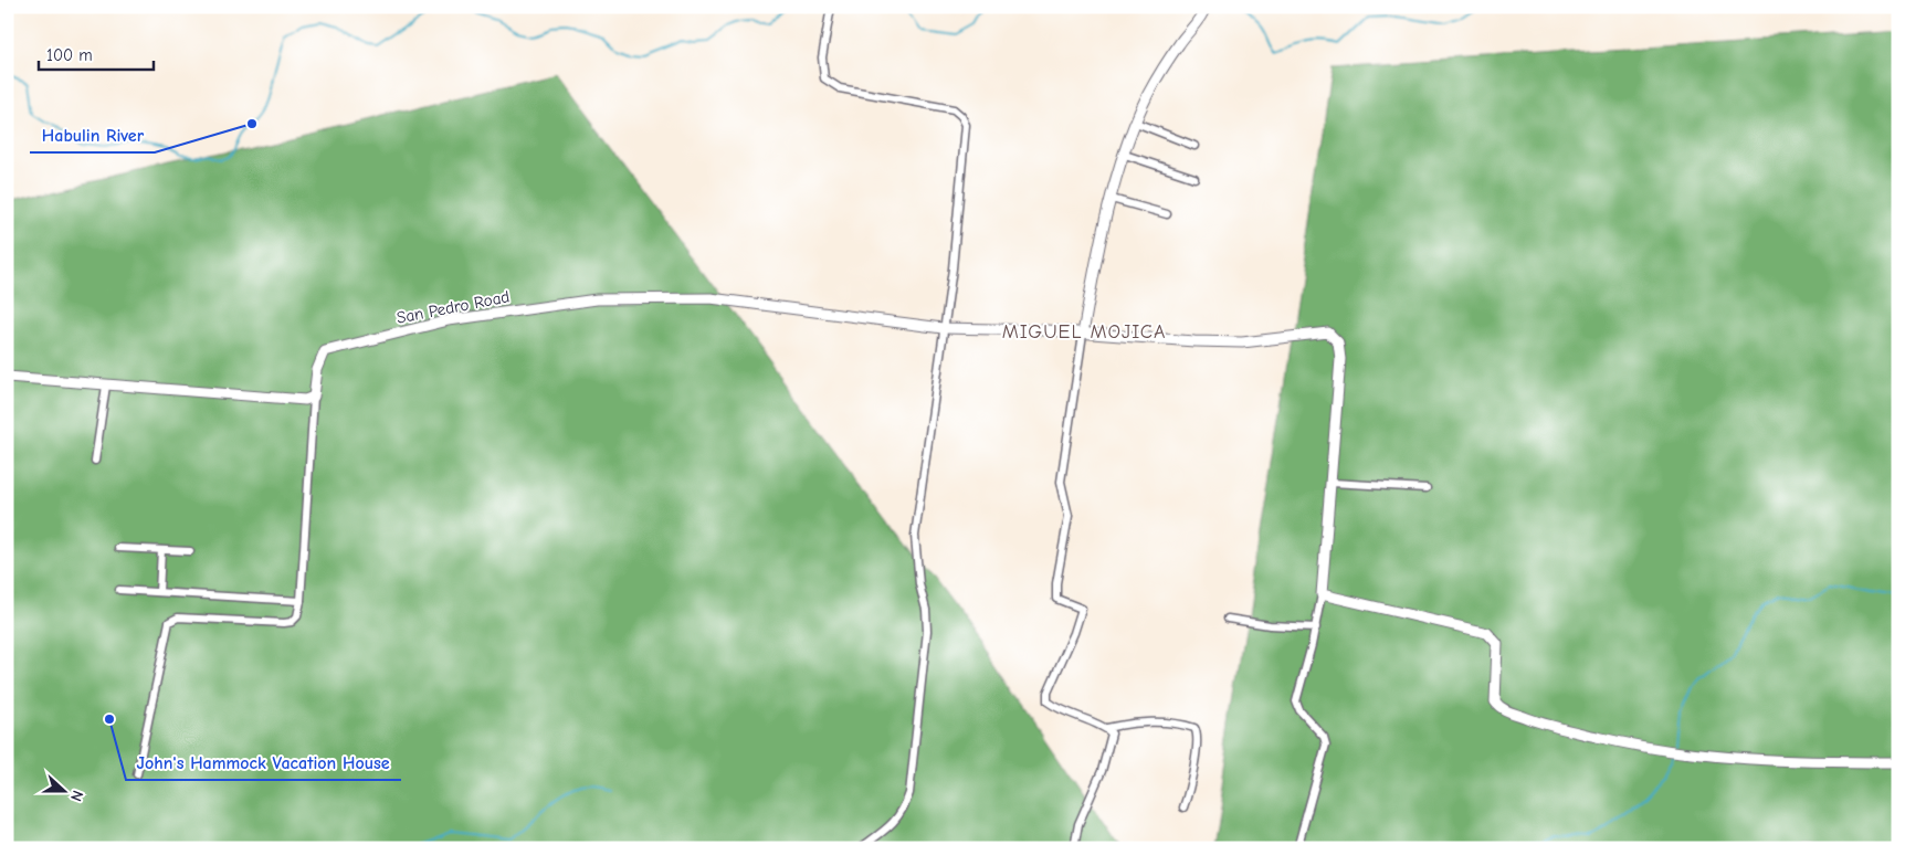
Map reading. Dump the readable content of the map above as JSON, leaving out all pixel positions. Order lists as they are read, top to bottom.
{
  "streets": {
    "street": ["San Pedro Road"]
  },
  "districts": ["MIGUEL MOJICA"],
  "places": ["Habulin River", "John's Hammock Vacation House"],
  "scale_bar": "100 m",
  "north": "right"
}
